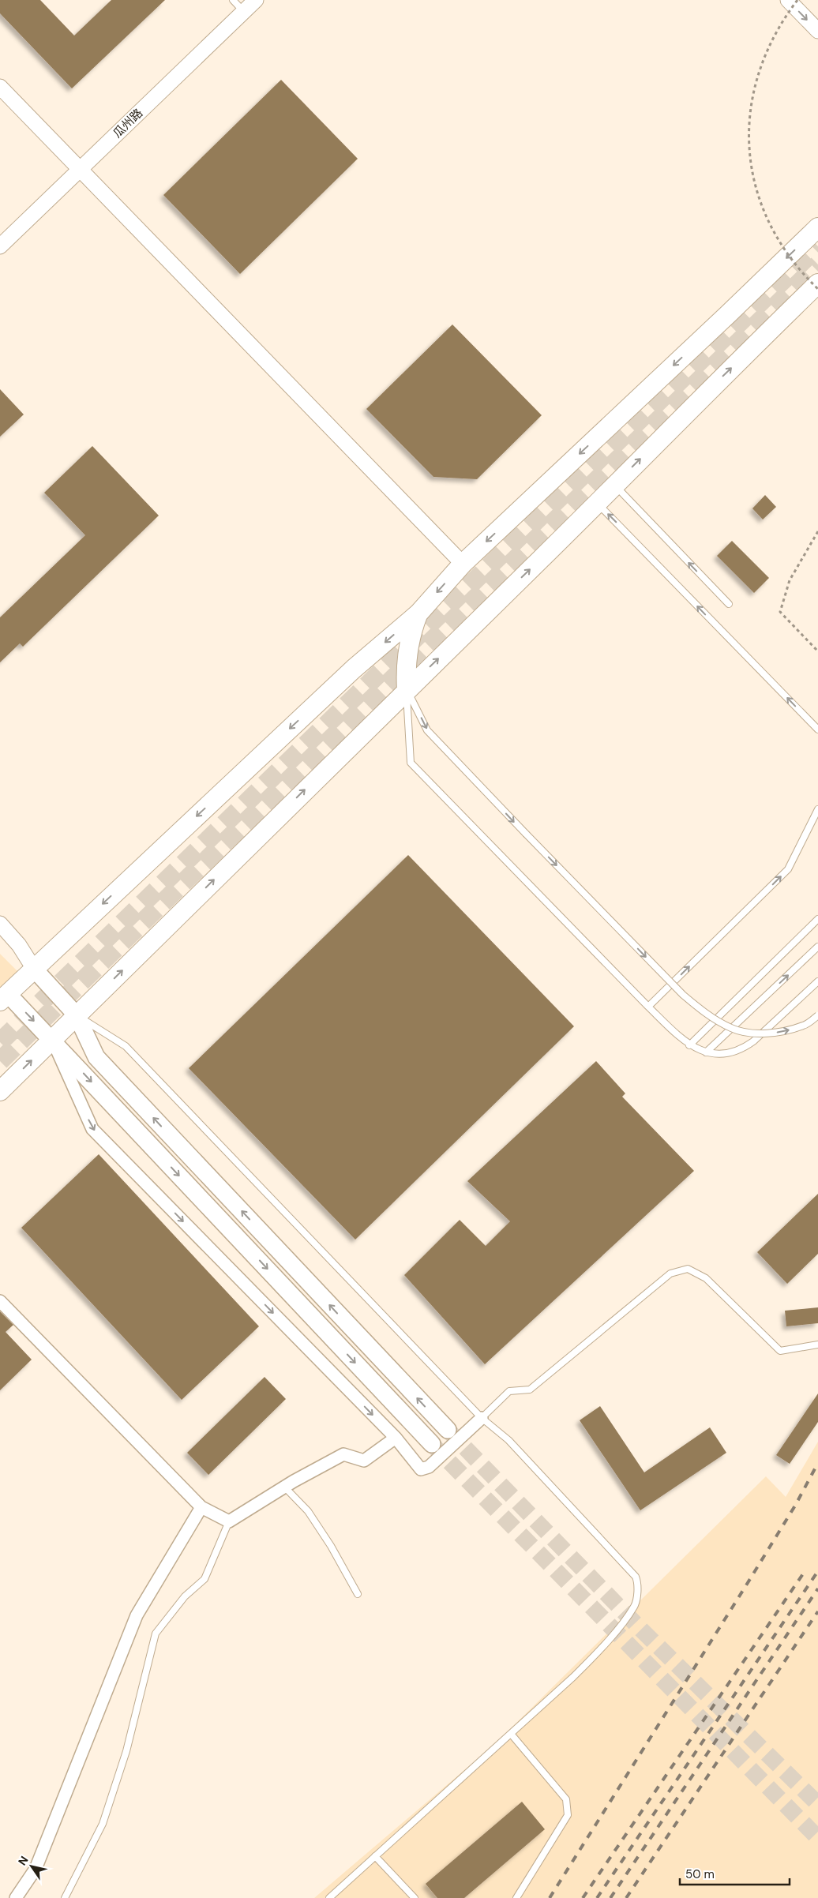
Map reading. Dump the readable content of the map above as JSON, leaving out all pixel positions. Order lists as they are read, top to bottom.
{
  "streets": {
    "street": ["瓜州路"]
  },
  "scale_bar": "50 m",
  "north": "top left"
}
